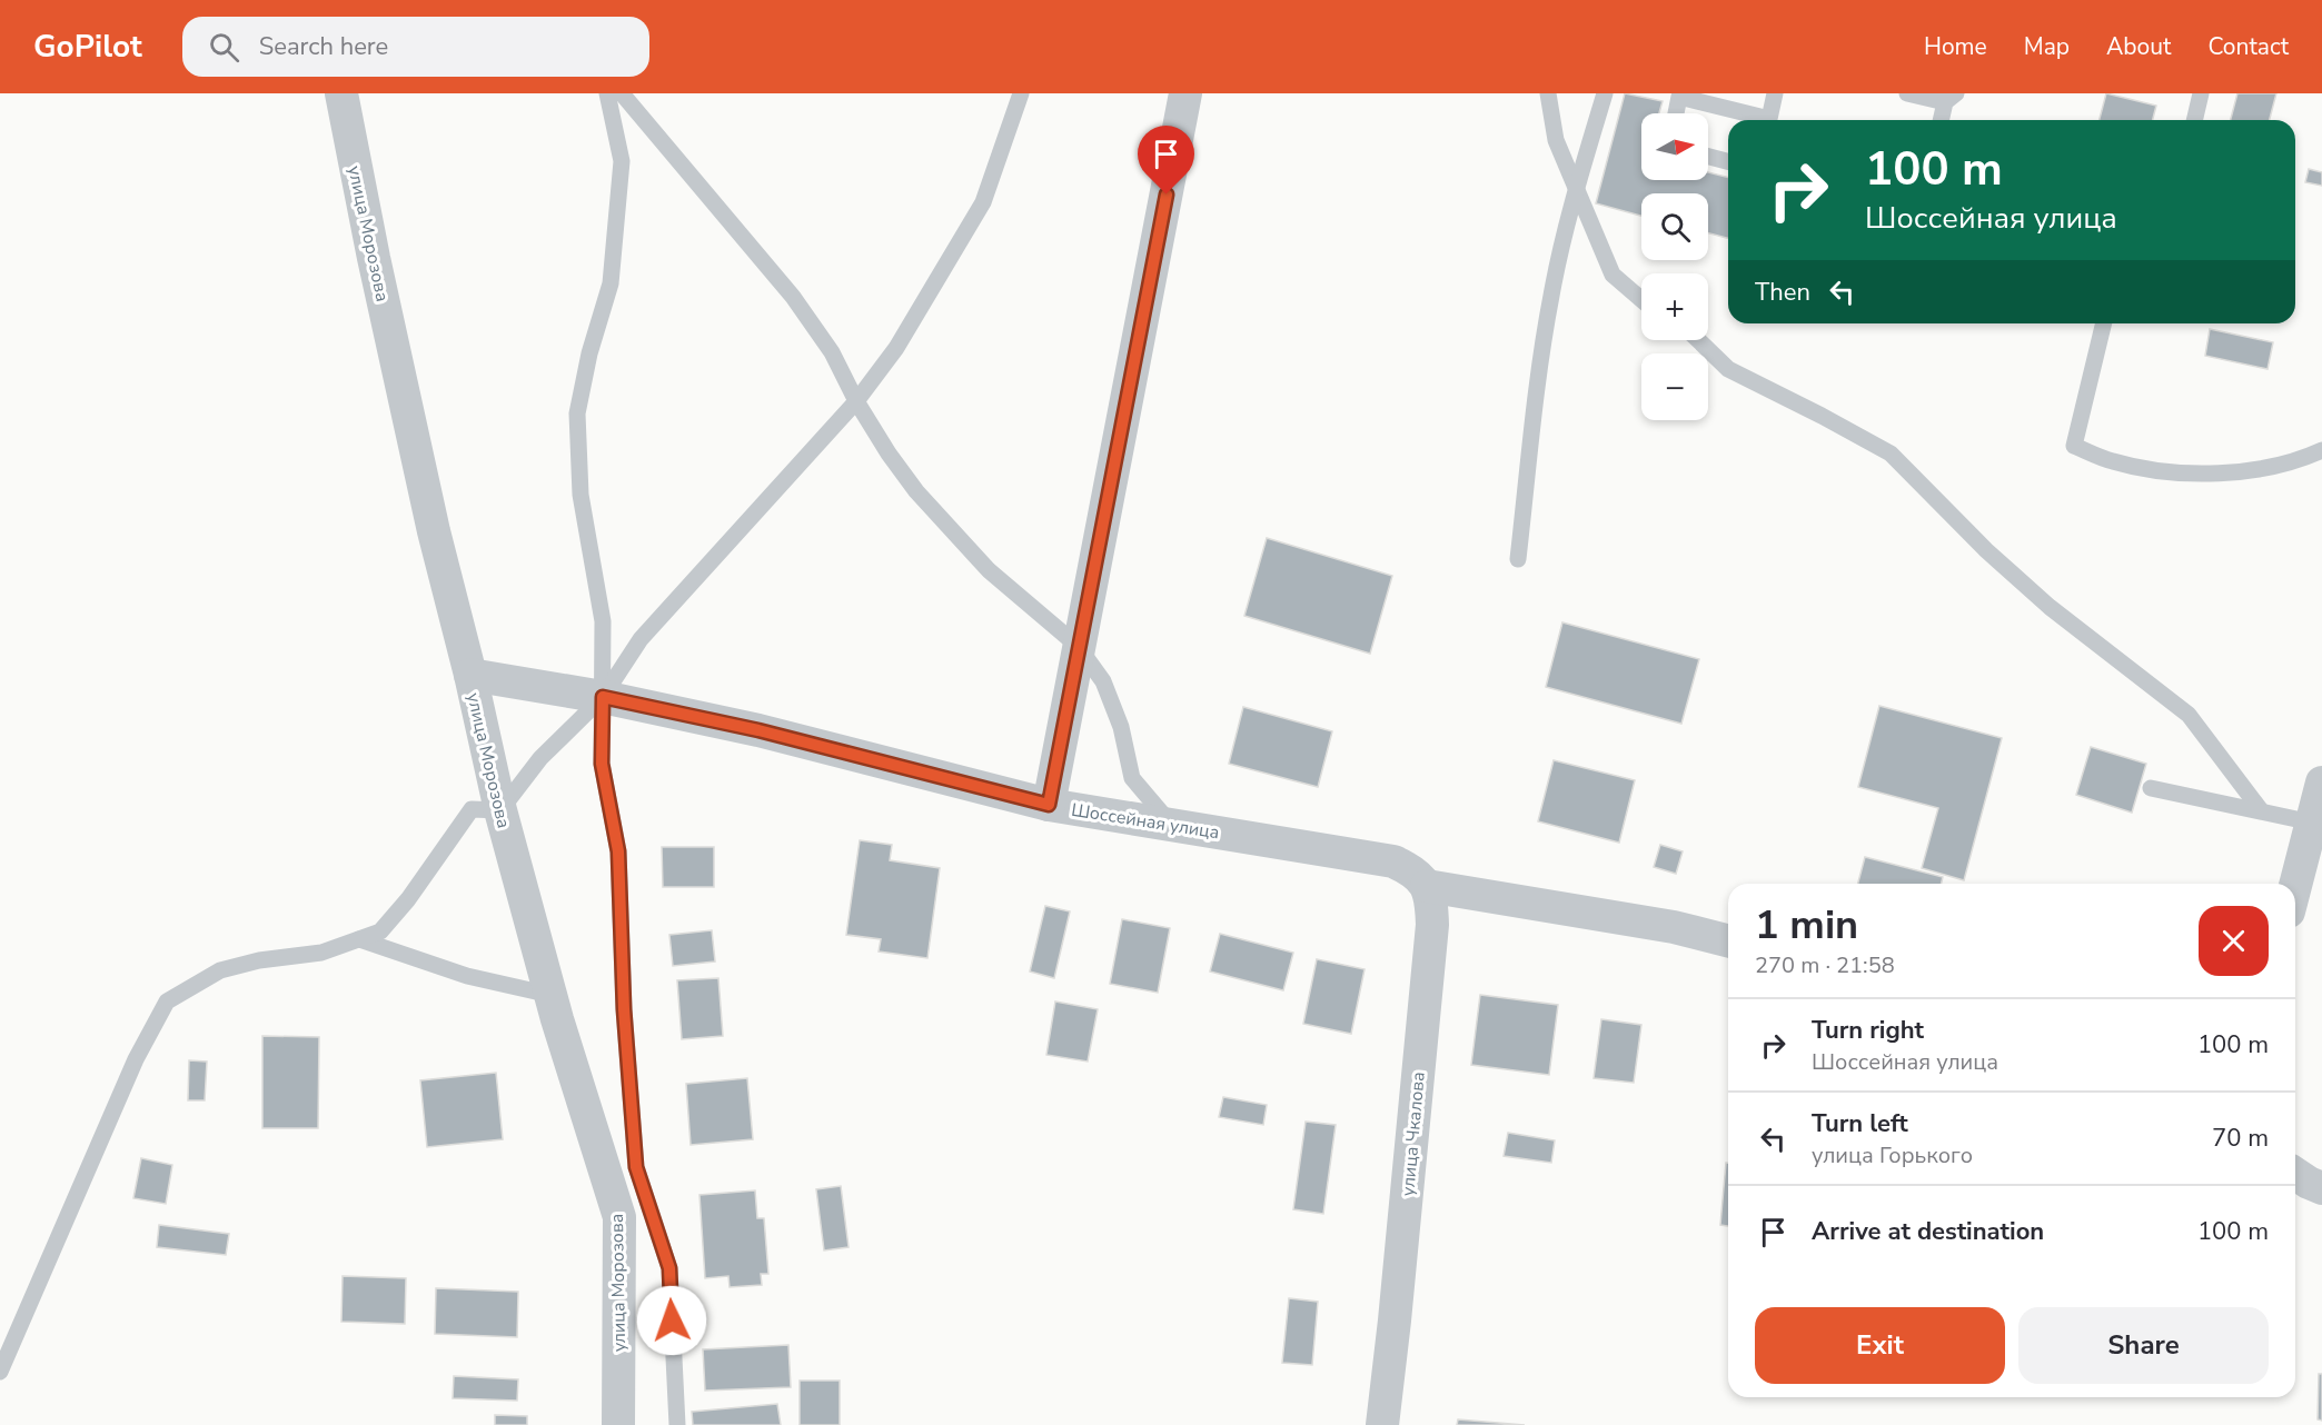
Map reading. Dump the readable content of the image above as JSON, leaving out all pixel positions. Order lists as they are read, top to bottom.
{
  "streets": {
    "street": ["улица Морозова", "Шоссейная улица", "улица Чкалова"]
  },
  "crossings": [
    ["улица Морозова", "Шоссейная улица"],
    ["Шоссейная улица", "улица Чкалова"]
  ],
  "north": "right",
  "page": {
    "header": "GoPilot",
    "search": "Search here",
    "nav": [
      "Home",
      "Map",
      "About",
      "Contact"
    ],
    "map_buttons": ["+", "−"],
    "turn": ["100 m", "Шоссейная улица"],
    "then": "Then",
    "heading": ["1 min", "270 m · 21:58"],
    "list": [
      {
        "name": "Turn right",
        "note": "Шоссейная улица",
        "value": "100 m"
      },
      {
        "name": "Turn left",
        "note": "улица Горького",
        "value": "70 m"
      },
      {
        "name": "Arrive at destination",
        "value": "100 m"
      }
    ],
    "buttons": ["Exit", "Share"]
  }
}
